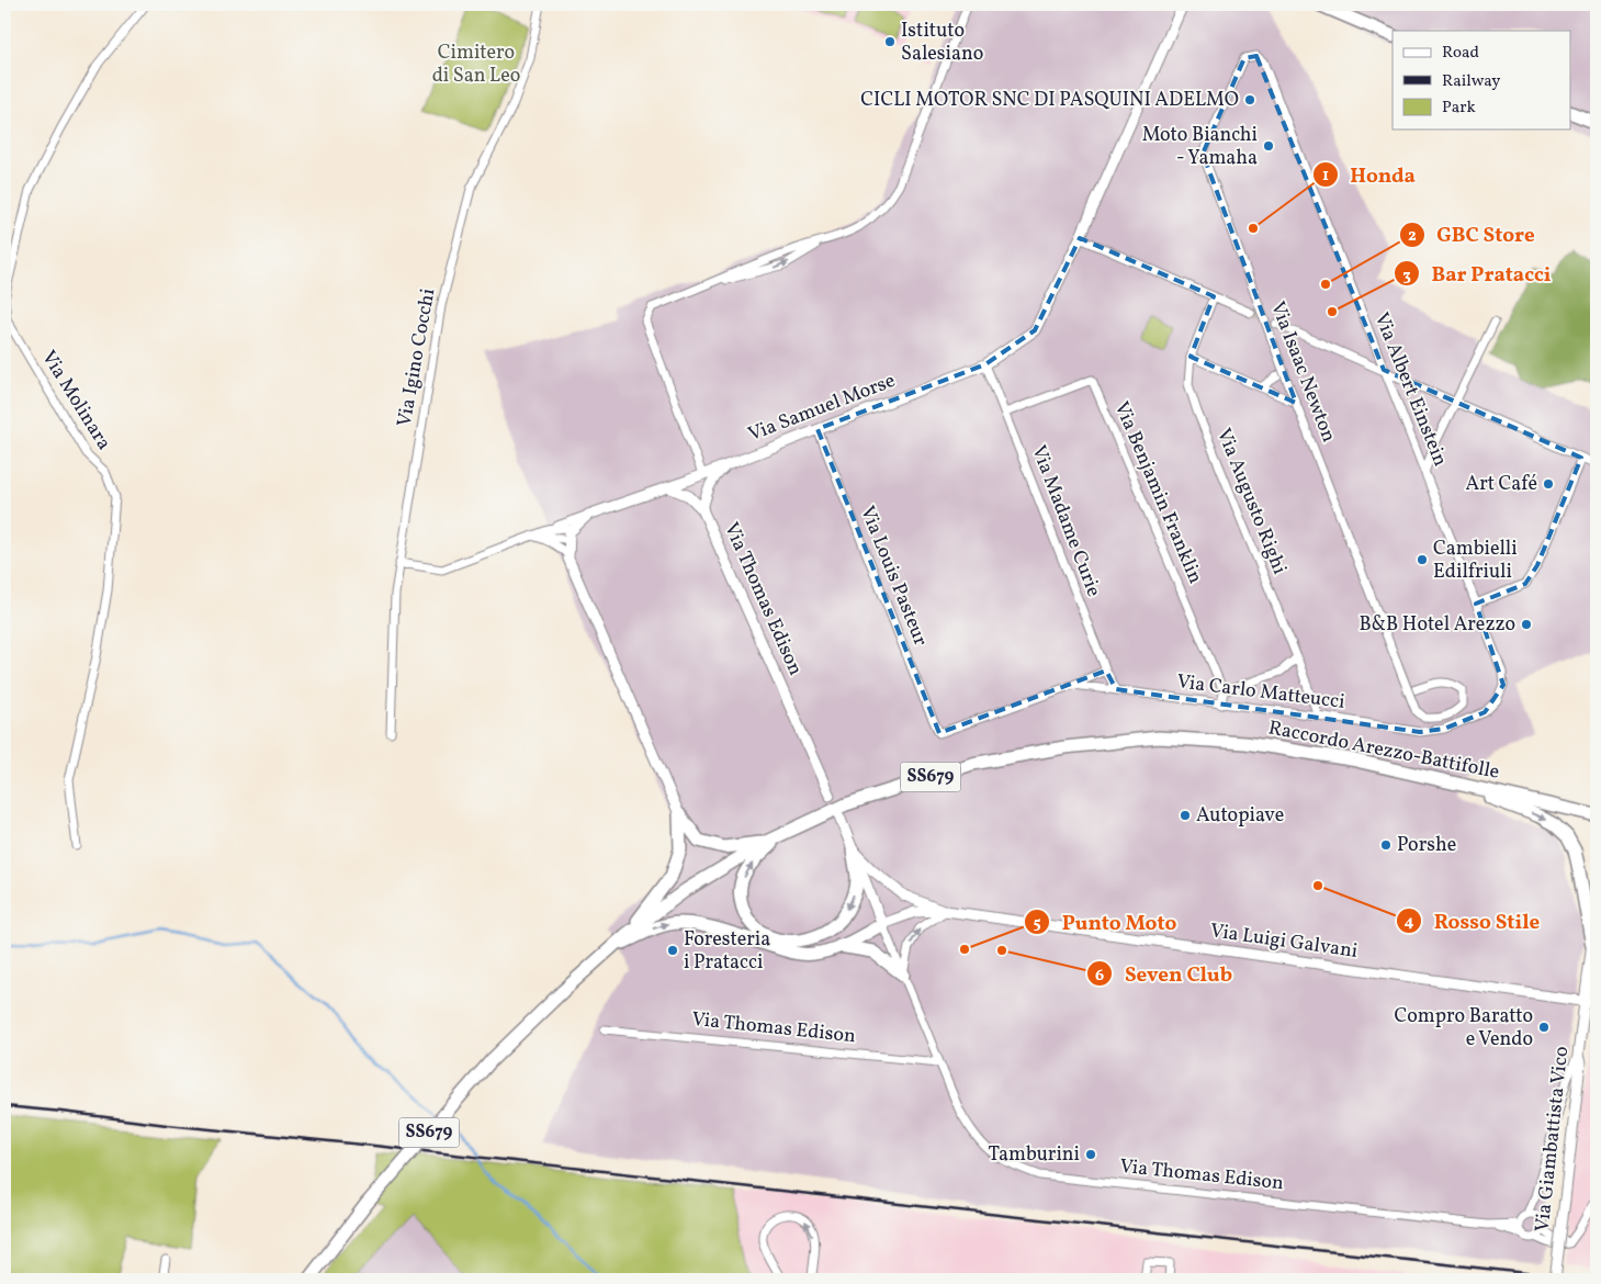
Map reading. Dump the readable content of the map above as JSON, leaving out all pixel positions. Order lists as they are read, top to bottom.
{
  "streets": {
    "main road": ["Raccordo Arezzo-Battifolle", "SS679"],
    "street": [
      "Via Igino Cocchi",
      "Via Isaac Newton",
      "Via Albert Einstein",
      "Via Molinara",
      "Via Samuel Morse",
      "Via Benjamin Franklin",
      "Via Augusto Righi",
      "Via Madame Curie",
      "Via Louis Pasteur",
      "Via Thomas Edison",
      "Via Carlo Matteucci",
      "Via Luigi Galvani",
      "Via Giambattista Vico"
    ]
  },
  "crossings": [
    ["Via Isaac Newton", "Via Albert Einstein"],
    ["Via Albert Einstein", "Via Carlo Matteucci"],
    ["Via Samuel Morse", "Via Madame Curie"],
    ["Via Samuel Morse", "Via Louis Pasteur"],
    ["Via Benjamin Franklin", "Via Madame Curie"],
    ["Via Augusto Righi", "Via Carlo Matteucci"],
    ["Via Madame Curie", "Via Carlo Matteucci"],
    ["Via Louis Pasteur", "Via Carlo Matteucci"],
    ["Via Thomas Edison", "Via Luigi Galvani"],
    ["Via Luigi Galvani", "Via Giambattista Vico"]
  ],
  "parks": ["Cimitero di San Leo"],
  "places": [
    "Istituto Salesiano",
    "CICLI MOTOR SNC DI PASQUINI ADELMO",
    "Moto Bianchi - Yamaha",
    "Honda",
    "GBC Store",
    "Bar Pratacci",
    "Art Café",
    "Cambielli Edilfriuli",
    "B&B Hotel Arezzo",
    "Autopiave",
    "Porshe",
    "Rosso Stile",
    "Punto Moto",
    "Foresteria i Pratacci",
    "Seven Club",
    "Compro Baratto e Vendo",
    "Tamburini"
  ],
  "legend": ["Road", "Railway", "Park"]
}
